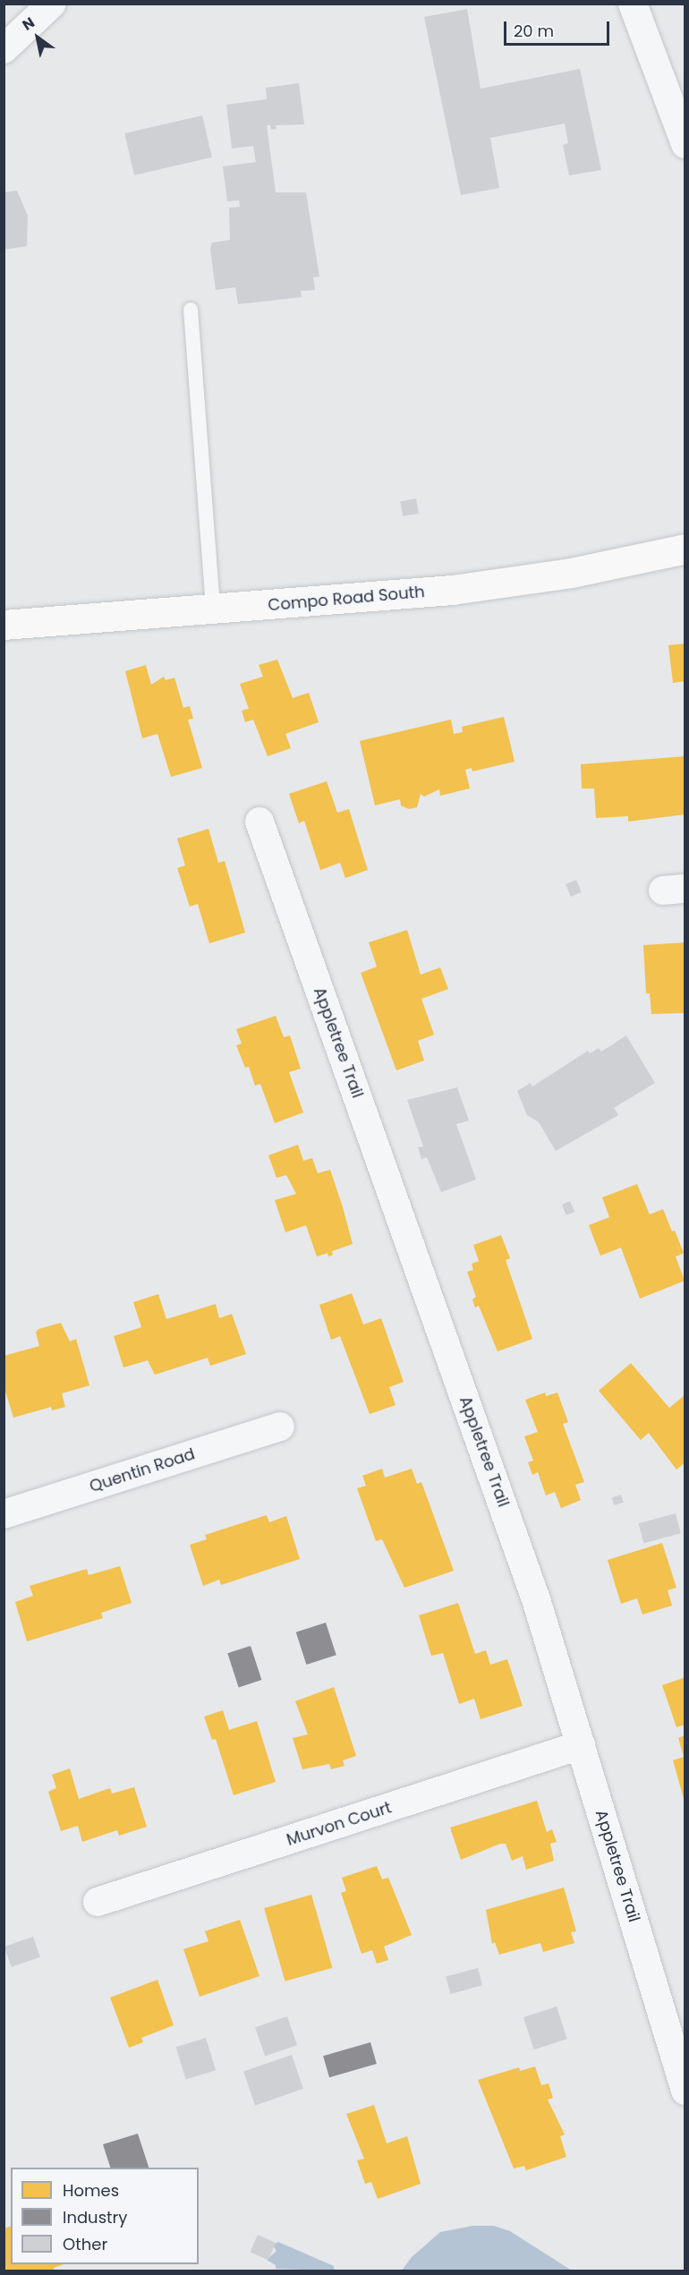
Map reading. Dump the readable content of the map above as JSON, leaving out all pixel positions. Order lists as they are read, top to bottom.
{
  "streets": {
    "street": [
      "Compo Road South",
      "Appletree Trail",
      "Quentin Road",
      "Murvon Court"
    ]
  },
  "crossings": [
    ["Appletree Trail", "Murvon Court"]
  ],
  "legend": ["Homes", "Industry", "Other"],
  "scale_bar": "20 m",
  "north": "top left"
}
